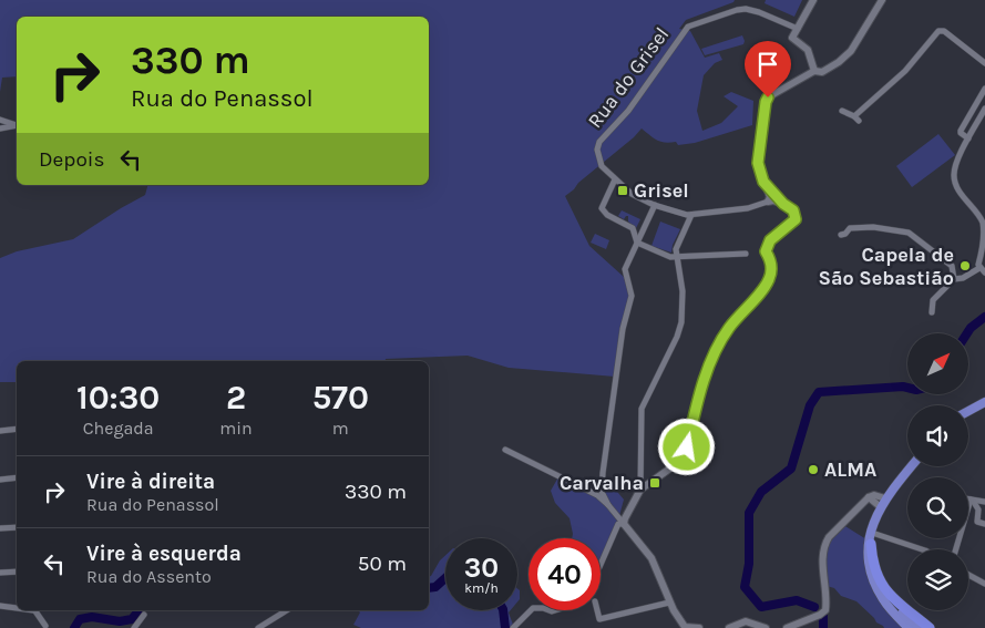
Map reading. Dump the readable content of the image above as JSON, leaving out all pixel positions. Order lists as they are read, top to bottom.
{
  "streets": {
    "street": ["Rua do Grisel"]
  },
  "places": {
    "transit": ["Grisel", "Carvalha"],
    "other": ["Capela de São Sebastião", "ALMA"]
  },
  "north": "top right",
  "page": {
    "turn": ["330 m", "Rua do Penassol"],
    "then": "Depois",
    "eta": [
      "10:30",
      "Chegada",
      "2",
      "min",
      "570",
      "m"
    ],
    "list": [
      {
        "name": "Vire à direita",
        "note": "Rua do Penassol",
        "value": "330 m"
      },
      {
        "name": "Vire à esquerda",
        "note": "Rua do Assento",
        "value": "50 m"
      }
    ],
    "speed": "30 km/h",
    "limit": "40"
  }
}
